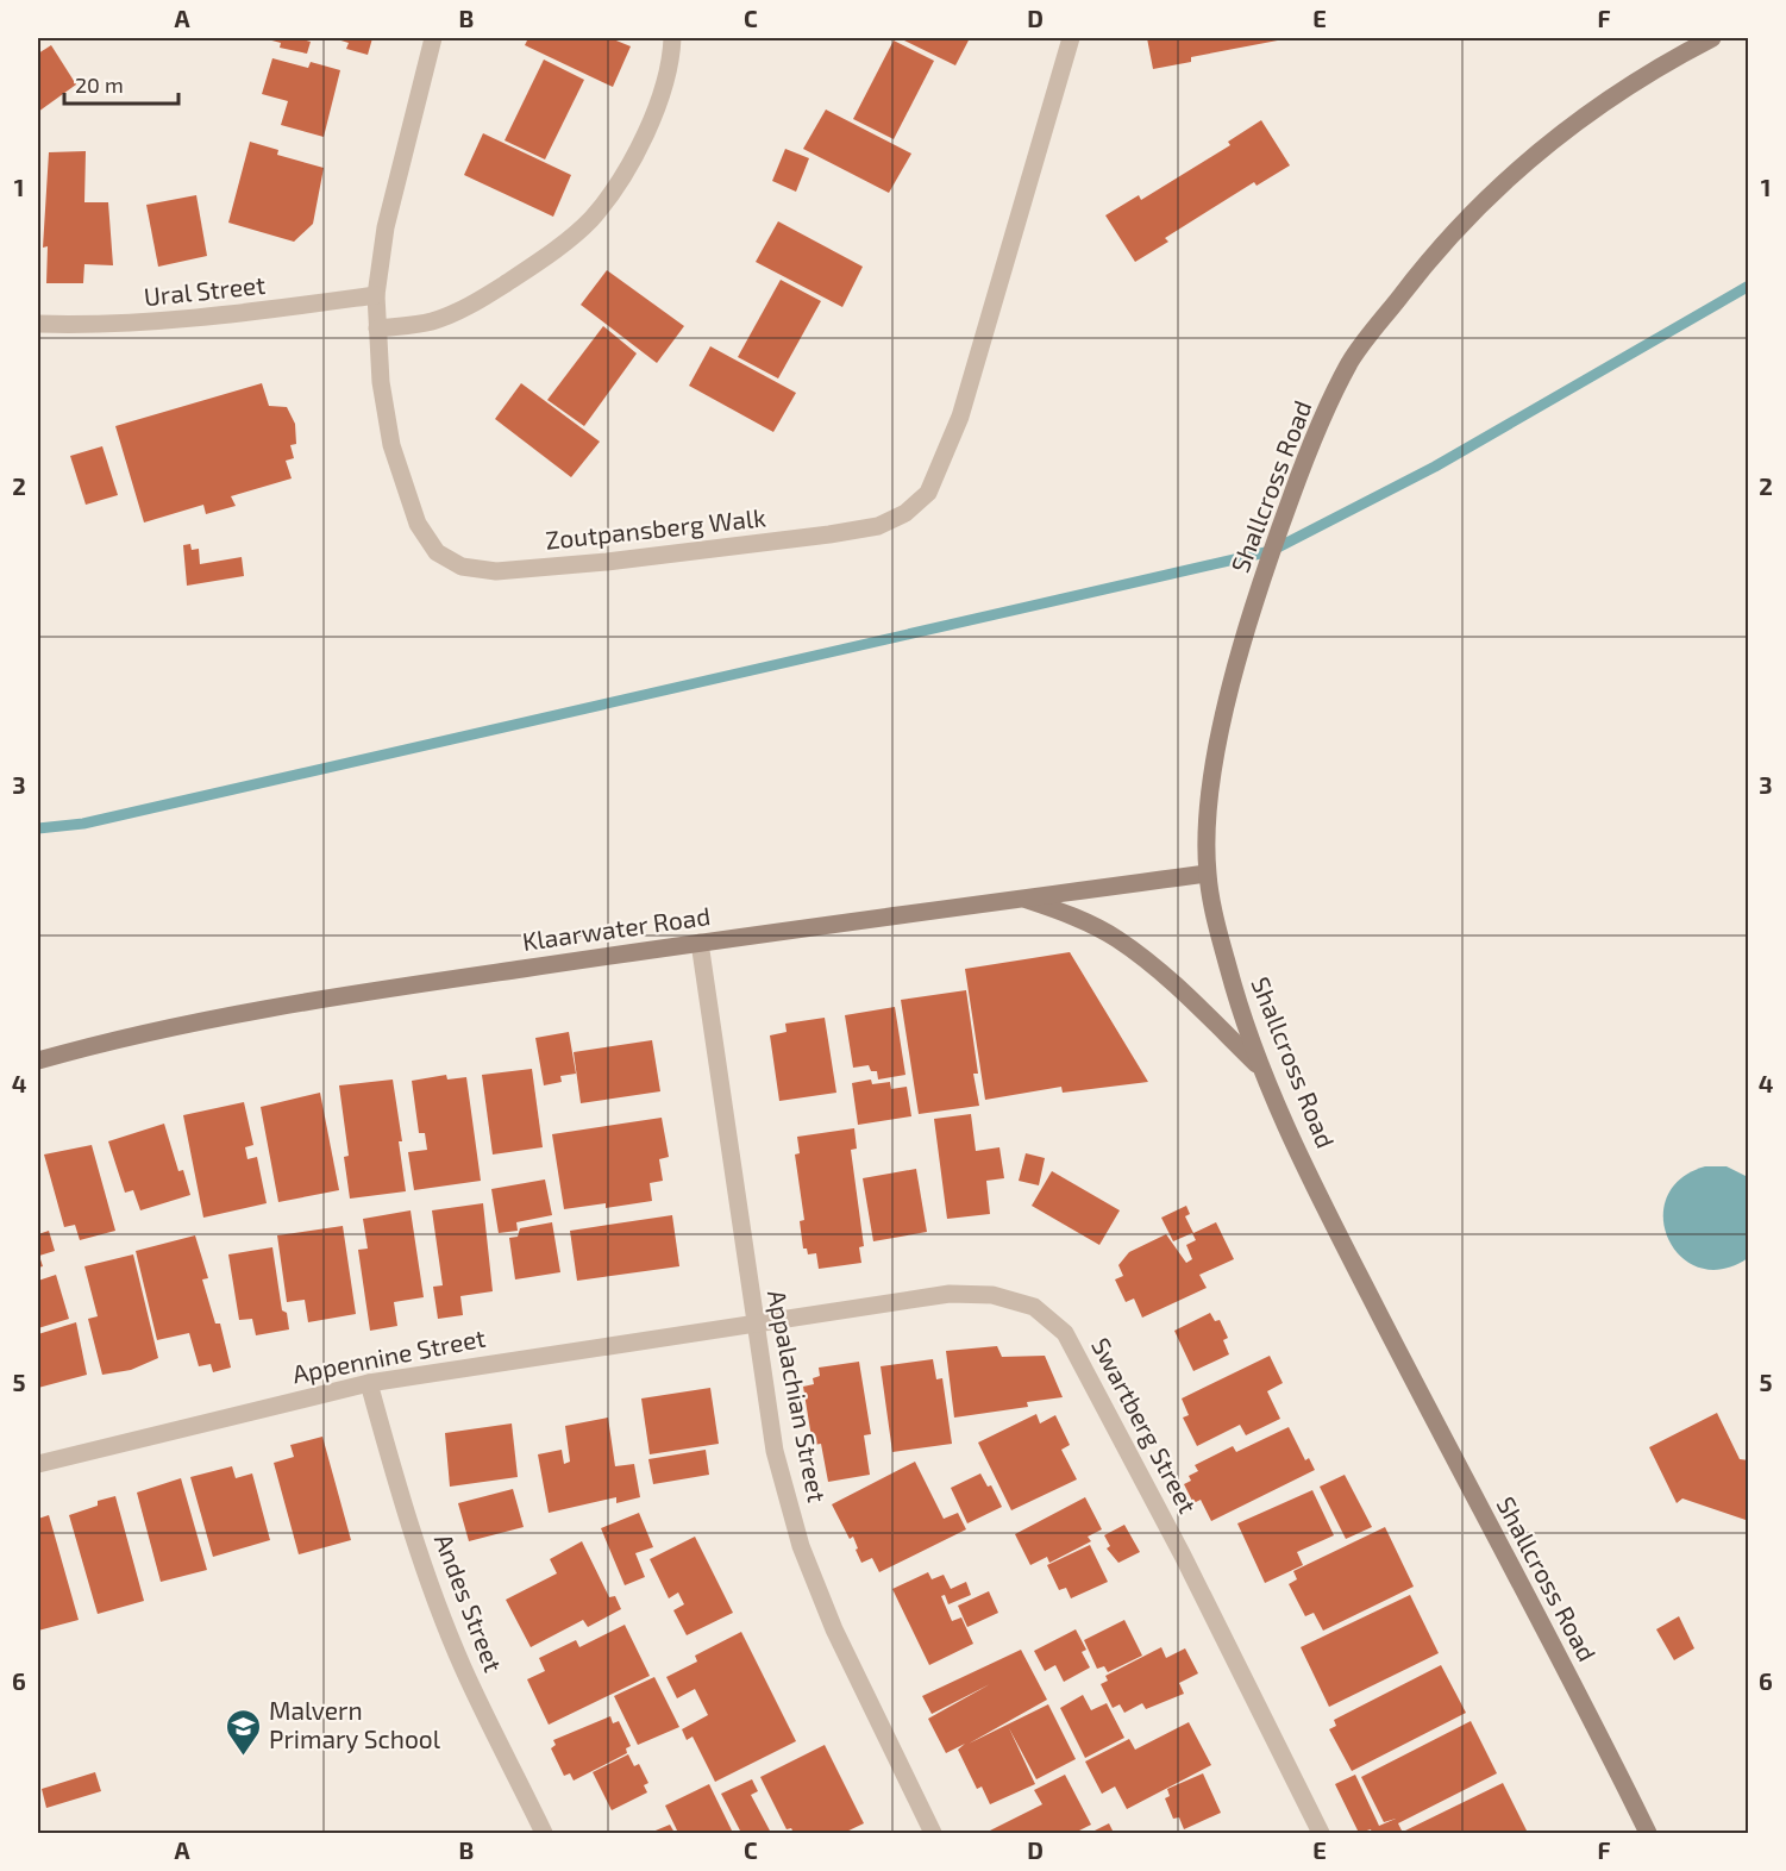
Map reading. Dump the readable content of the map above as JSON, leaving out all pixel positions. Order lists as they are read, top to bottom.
{
  "streets": {
    "street": [
      "Ural Street",
      "Shallcross Road",
      "Zoutpansberg Walk",
      "Klaarwater Road",
      "Appennine Street",
      "Appalachian Street",
      "Swartberg Street",
      "Andes Street"
    ]
  },
  "crossings": [
    ["Ural Street", "Zoutpansberg Walk"],
    ["Shallcross Road", "Klaarwater Road"],
    ["Klaarwater Road", "Appalachian Street"],
    ["Appennine Street", "Appalachian Street"],
    ["Appennine Street", "Swartberg Street"],
    ["Appennine Street", "Andes Street"],
    ["Appalachian Street", "Swartberg Street"]
  ],
  "places": {
    "school or university": ["Malvern Primary School"]
  },
  "scale_bar": "20 m",
  "grid": {
    "columns": [
      "A",
      "B",
      "C",
      "D",
      "E",
      "F"
    ],
    "rows": [
      "1",
      "2",
      "3",
      "4",
      "5",
      "6"
    ]
  }
}
